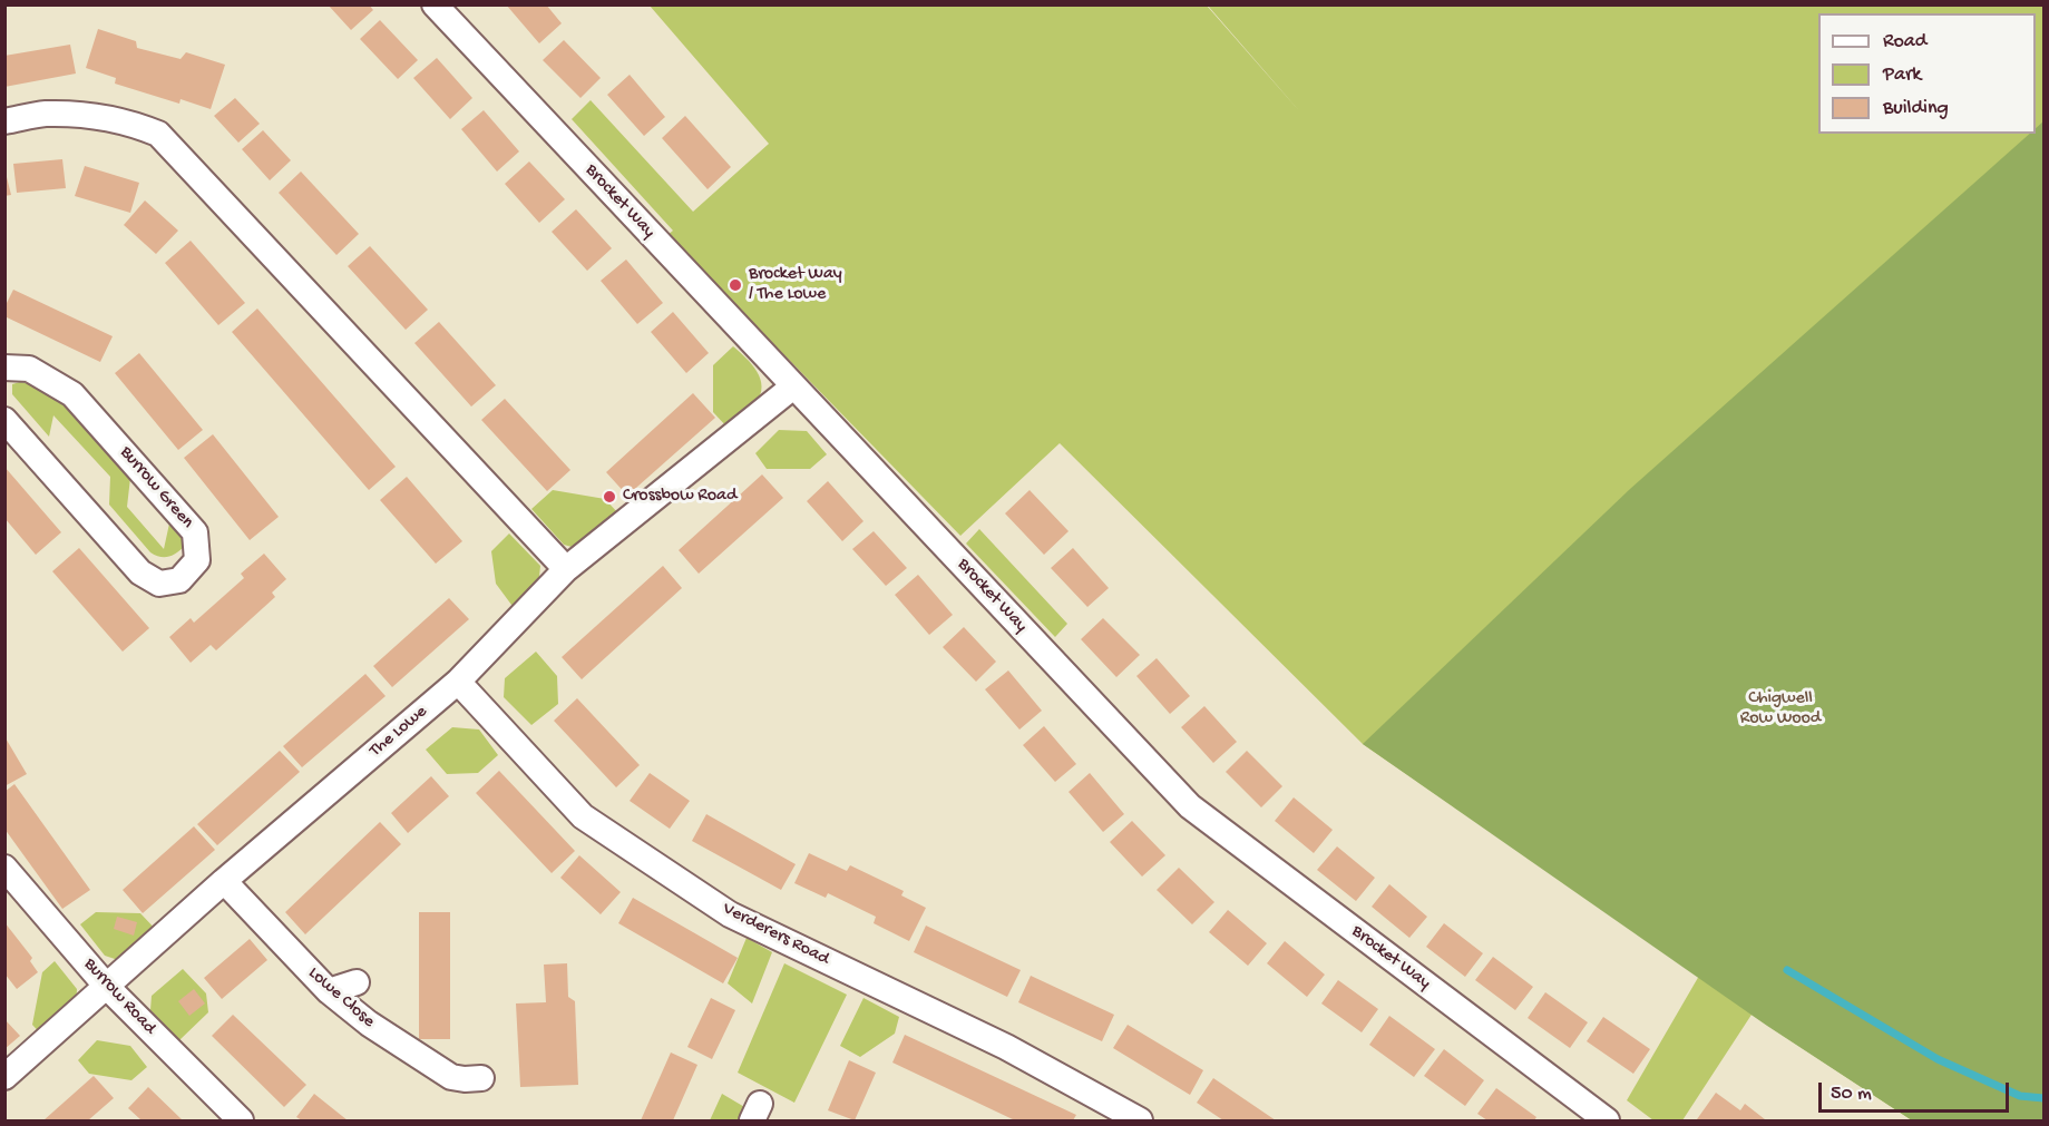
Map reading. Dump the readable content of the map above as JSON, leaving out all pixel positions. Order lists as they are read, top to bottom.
{
  "streets": {
    "street": [
      "Brocket Way",
      "Burrow Green",
      "The Lowe",
      "Verderers Road",
      "Burrow Road",
      "Lowe Close"
    ]
  },
  "crossings": [
    ["Brocket Way", "The Lowe"],
    ["The Lowe", "Verderers Road"],
    ["The Lowe", "Burrow Road"],
    ["The Lowe", "Lowe Close"]
  ],
  "parks": ["Chigwell Row Wood"],
  "places": ["Brocket Way / The Lowe", "Crossbow Road"],
  "legend": ["Road", "Park", "Building"],
  "scale_bar": "50 m"
}
